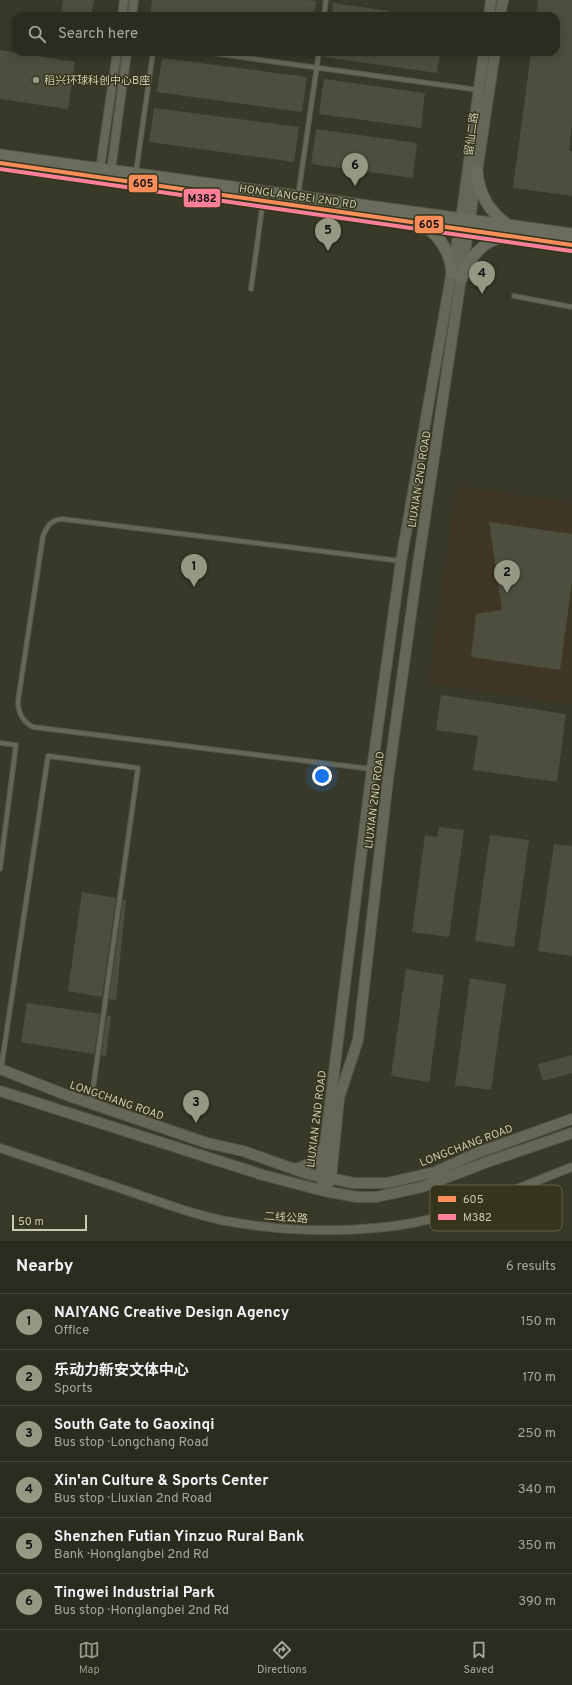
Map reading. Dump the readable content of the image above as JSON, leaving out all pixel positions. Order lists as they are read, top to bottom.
{
  "streets": {
    "main road": ["HONGLANGBEI 2ND RD"],
    "street": [
      "留仙二路",
      "LIUXIAN 2ND ROAD",
      "LONGCHANG ROAD",
      "二线公路"
    ]
  },
  "crossings": [
    ["留仙二路", "HONGLANGBEI 2ND RD"],
    ["留仙二路", "LIUXIAN 2ND ROAD"],
    ["HONGLANGBEI 2ND RD", "LIUXIAN 2ND ROAD"],
    ["LIUXIAN 2ND ROAD", "LONGCHANG ROAD"]
  ],
  "places": ["稻兴环球科创中心B座"],
  "lines": ["transit line 605", "transit line M382"],
  "legend": ["605", "M382"],
  "scale_bar": "50 m",
  "page": {
    "search": "Search here",
    "pins": [
      "6",
      "5",
      "4",
      "1",
      "2",
      "3"
    ],
    "scale": "50 m",
    "heading": ["Nearby", "6 results"],
    "list": [
      {
        "mark": "1",
        "name": "NAIYANG Creative Design Agency",
        "note": "Office",
        "value": "150 m"
      },
      {
        "mark": "2",
        "name": "乐动力·新安文体中心",
        "note": "Sports",
        "value": "170 m"
      },
      {
        "mark": "3",
        "name": "South Gate to Gaoxinqi",
        "note": "Bus stop · Longchang Road",
        "value": "250 m"
      },
      {
        "mark": "4",
        "name": "Xin'an Culture & Sports Center",
        "note": "Bus stop · Liuxian 2nd Road",
        "value": "340 m"
      },
      {
        "mark": "5",
        "name": "Shenzhen Futian Yinzuo Rural Bank",
        "note": "Bank · Honglangbei 2nd Rd",
        "value": "350 m"
      },
      {
        "mark": "6",
        "name": "Tingwei Industrial Park",
        "note": "Bus stop · Honglangbei 2nd Rd",
        "value": "390 m"
      }
    ],
    "nav": ["Map", "Directions", "Saved"]
  }
}
